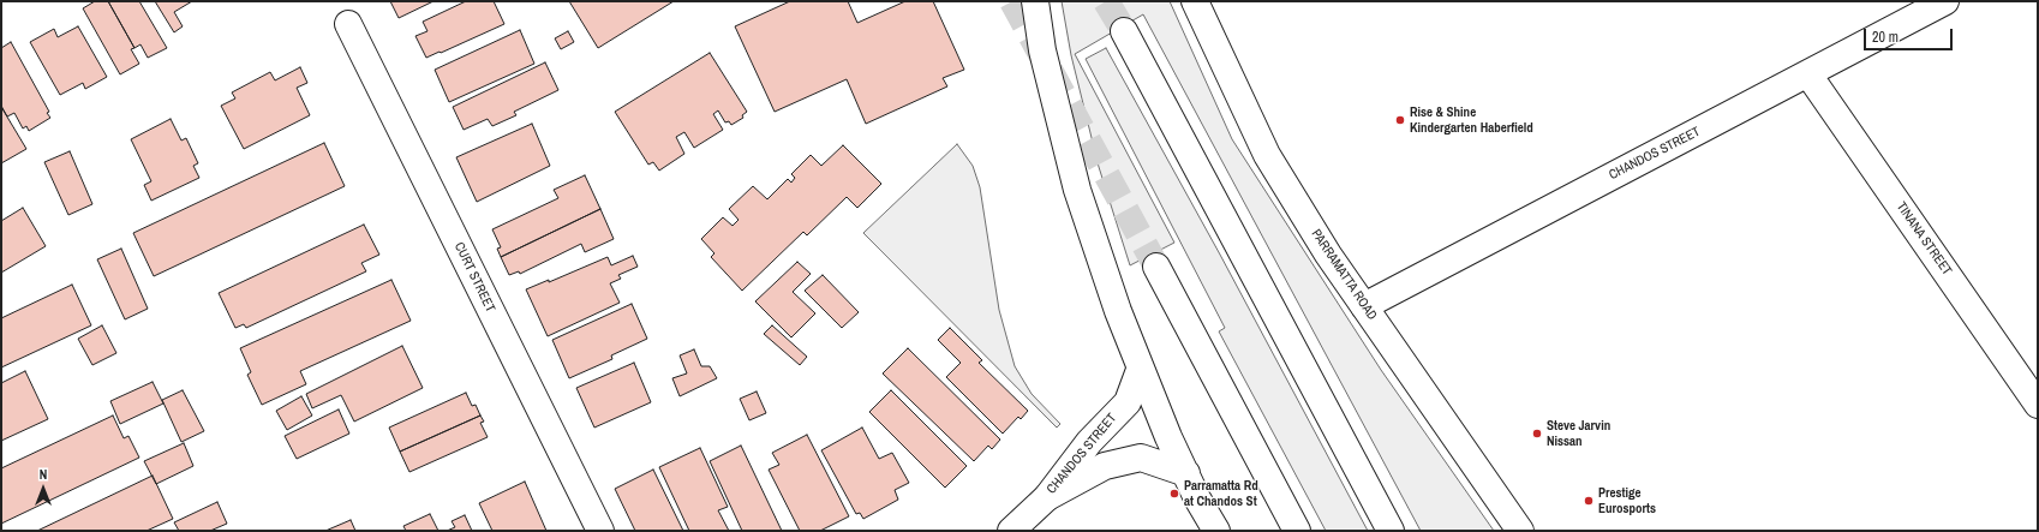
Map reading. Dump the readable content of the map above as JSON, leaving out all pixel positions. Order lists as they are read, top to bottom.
{
  "streets": {
    "main road": [
      "CHANDOS STREET",
      "TINANA STREET",
      "PARRAMATTA ROAD",
      "CURT STREET"
    ]
  },
  "crossings": [
    ["CHANDOS STREET", "TINANA STREET"],
    ["CHANDOS STREET", "PARRAMATTA ROAD"]
  ],
  "places": [
    "Rise & Shine Kindergarten Haberfield",
    "Steve Jarvin Nissan",
    "Parramatta Rd at Chandos St",
    "Prestige Eurosports"
  ],
  "scale_bar": "20 m",
  "north": "top"
}
